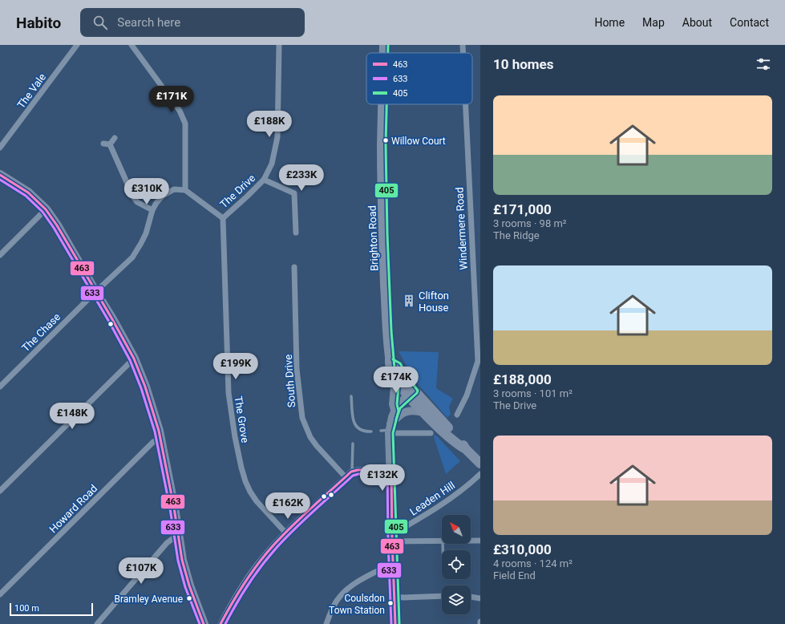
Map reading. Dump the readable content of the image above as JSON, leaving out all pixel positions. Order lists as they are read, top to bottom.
{
  "streets": {
    "highway": ["Brighton Road"],
    "street": [
      "The Vale",
      "The Drive",
      "Windermere Road",
      "The Chase",
      "South Drive",
      "The Grove",
      "Leaden Hill",
      "Howard Road"
    ]
  },
  "crossings": [
    ["The Drive", "The Grove"],
    ["Brighton Road", "Leaden Hill"]
  ],
  "places": {
    "other": ["Willow Court", "Bramley Avenue", "Coulsdon Town Station"],
    "building": ["Clifton House"]
  },
  "lines": ["transit line 405", "transit line 463", "transit line 633"],
  "legend": ["463", "633", "405"],
  "scale_bar": "100 m",
  "north": "top left",
  "page": {
    "header": "Habito",
    "search": "Search here",
    "nav": [
      "Home",
      "Map",
      "About",
      "Contact"
    ],
    "heading": "10 homes",
    "list": [
      {
        "name": "£171,000",
        "note": "3 rooms · 98 m² · The Ridge"
      },
      {
        "name": "£188,000",
        "note": "3 rooms · 101 m² · The Drive"
      },
      {
        "name": "£310,000",
        "note": "4 rooms · 124 m² · Field End"
      }
    ],
    "price": [
      "£171K",
      "£188K",
      "£233K",
      "£310K",
      "£199K",
      "£174K",
      "£148K",
      "£132K",
      "£162K",
      "£107K"
    ],
    "scale": "100 m"
  }
}
